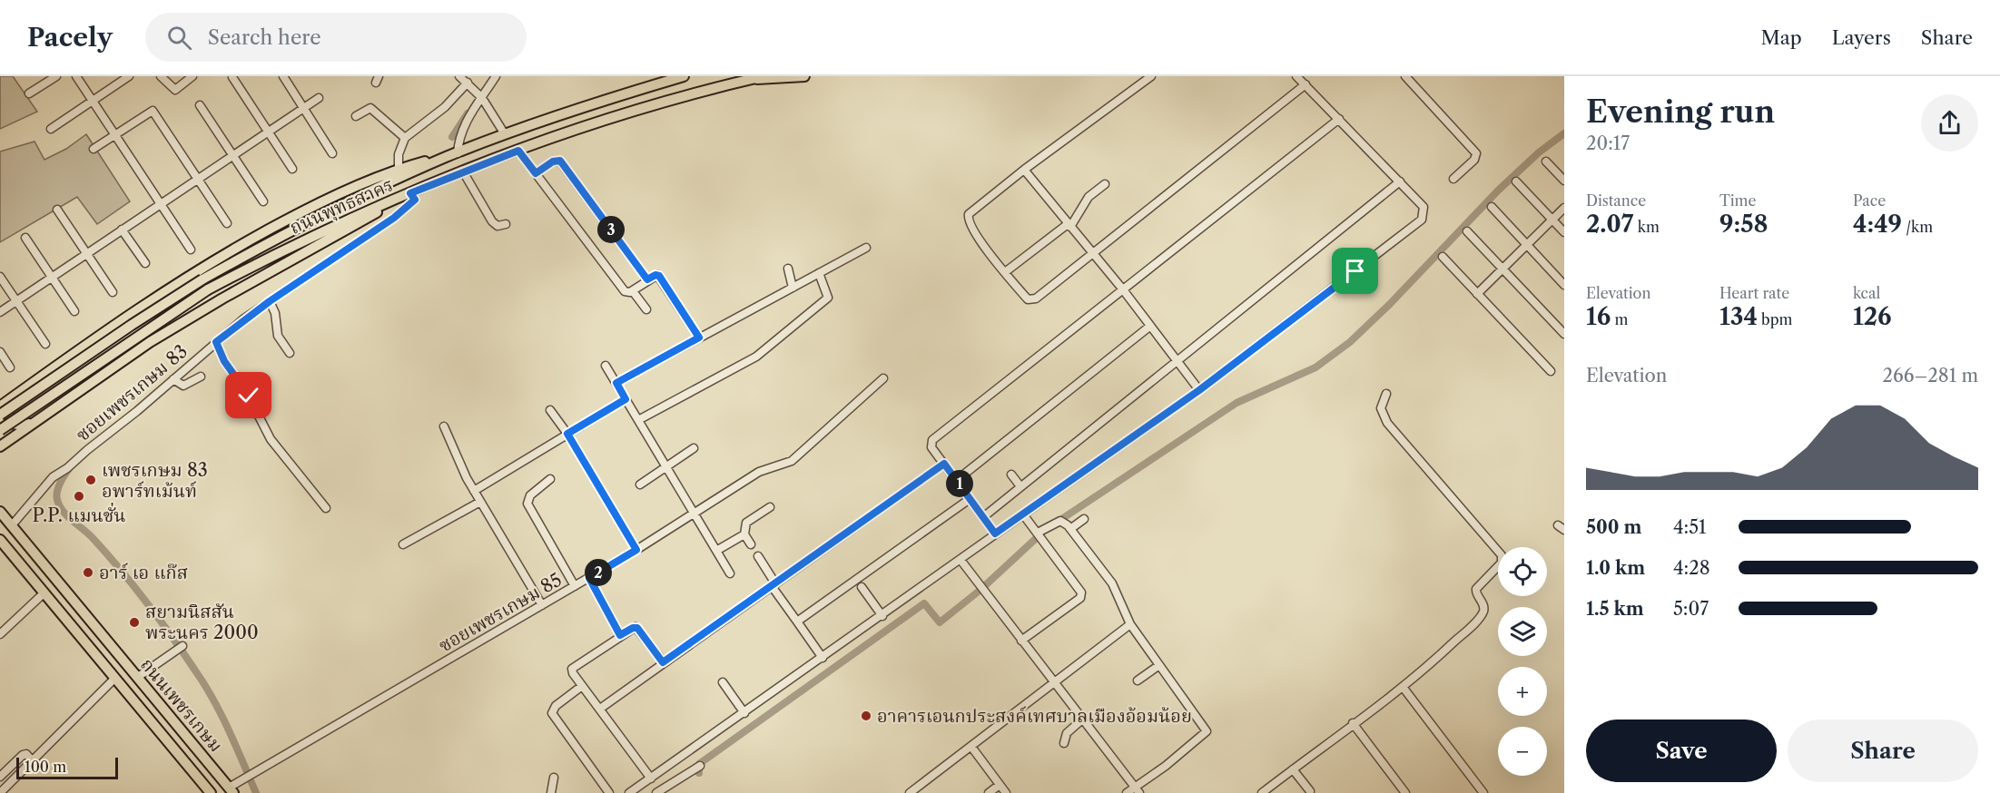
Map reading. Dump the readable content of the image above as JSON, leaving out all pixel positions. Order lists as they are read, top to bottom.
{
  "streets": {
    "main road": ["ถนนพุทธสาคร", "ถนนเพชรเกษม"],
    "street": ["ซอยเพชรเกษม 83", "ซอยเพชรเกษม 85"]
  },
  "crossings": [
    ["ถนนพุทธสาคร", "ซอยเพชรเกษม 83"],
    ["ซอยเพชรเกษม 83", "ถนนเพชรเกษม"],
    ["ซอยเพชรเกษม 85", "ถนนเพชรเกษม"]
  ],
  "places": [
    "เพชรเกษม 83 อพาร์ทเม้นท์",
    "P.P. แมนชั่น",
    "อาร์ เอ แก๊ส",
    "สยามนิสสัน พระนคร 2000",
    "อาคารเอนกประสงค์เทศบาลเมืองอ้อมน้อย"
  ],
  "scale_bar": "100 m",
  "page": {
    "header": "Pacely",
    "search": "Search here",
    "nav": ["Map", "Layers", "Share"],
    "heading": ["Evening run", "20:17"],
    "stats": [
      ["Distance", "2.07 km"],
      ["Time", "9:58"],
      ["Pace", "4:49 /km"],
      ["Elevation", "16 m"],
      ["Heart rate", "134 bpm"],
      ["kcal", "126"]
    ],
    "pins": ["3", "1", "2"],
    "chart": ["Elevation", "266–281 m"],
    "list": [
      {
        "name": "500 m",
        "note": "4:51"
      },
      {
        "name": "1.0 km",
        "note": "4:28"
      },
      {
        "name": "1.5 km",
        "note": "5:07"
      }
    ],
    "map_buttons": ["+", "−"],
    "buttons": ["Save", "Share"],
    "scale": "100 m"
  }
}
